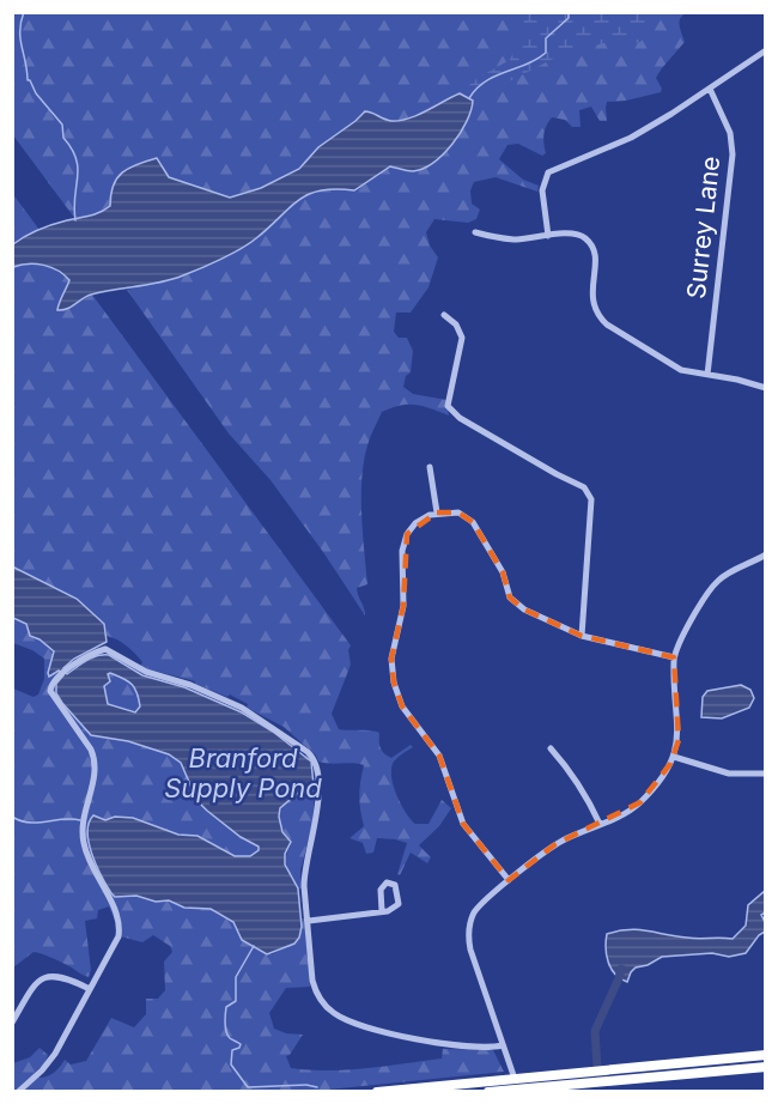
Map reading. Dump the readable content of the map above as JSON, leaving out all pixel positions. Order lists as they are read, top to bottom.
{
  "streets": {
    "street": ["Surrey Lane"]
  },
  "water": ["Branford Supply Pond"]
}
